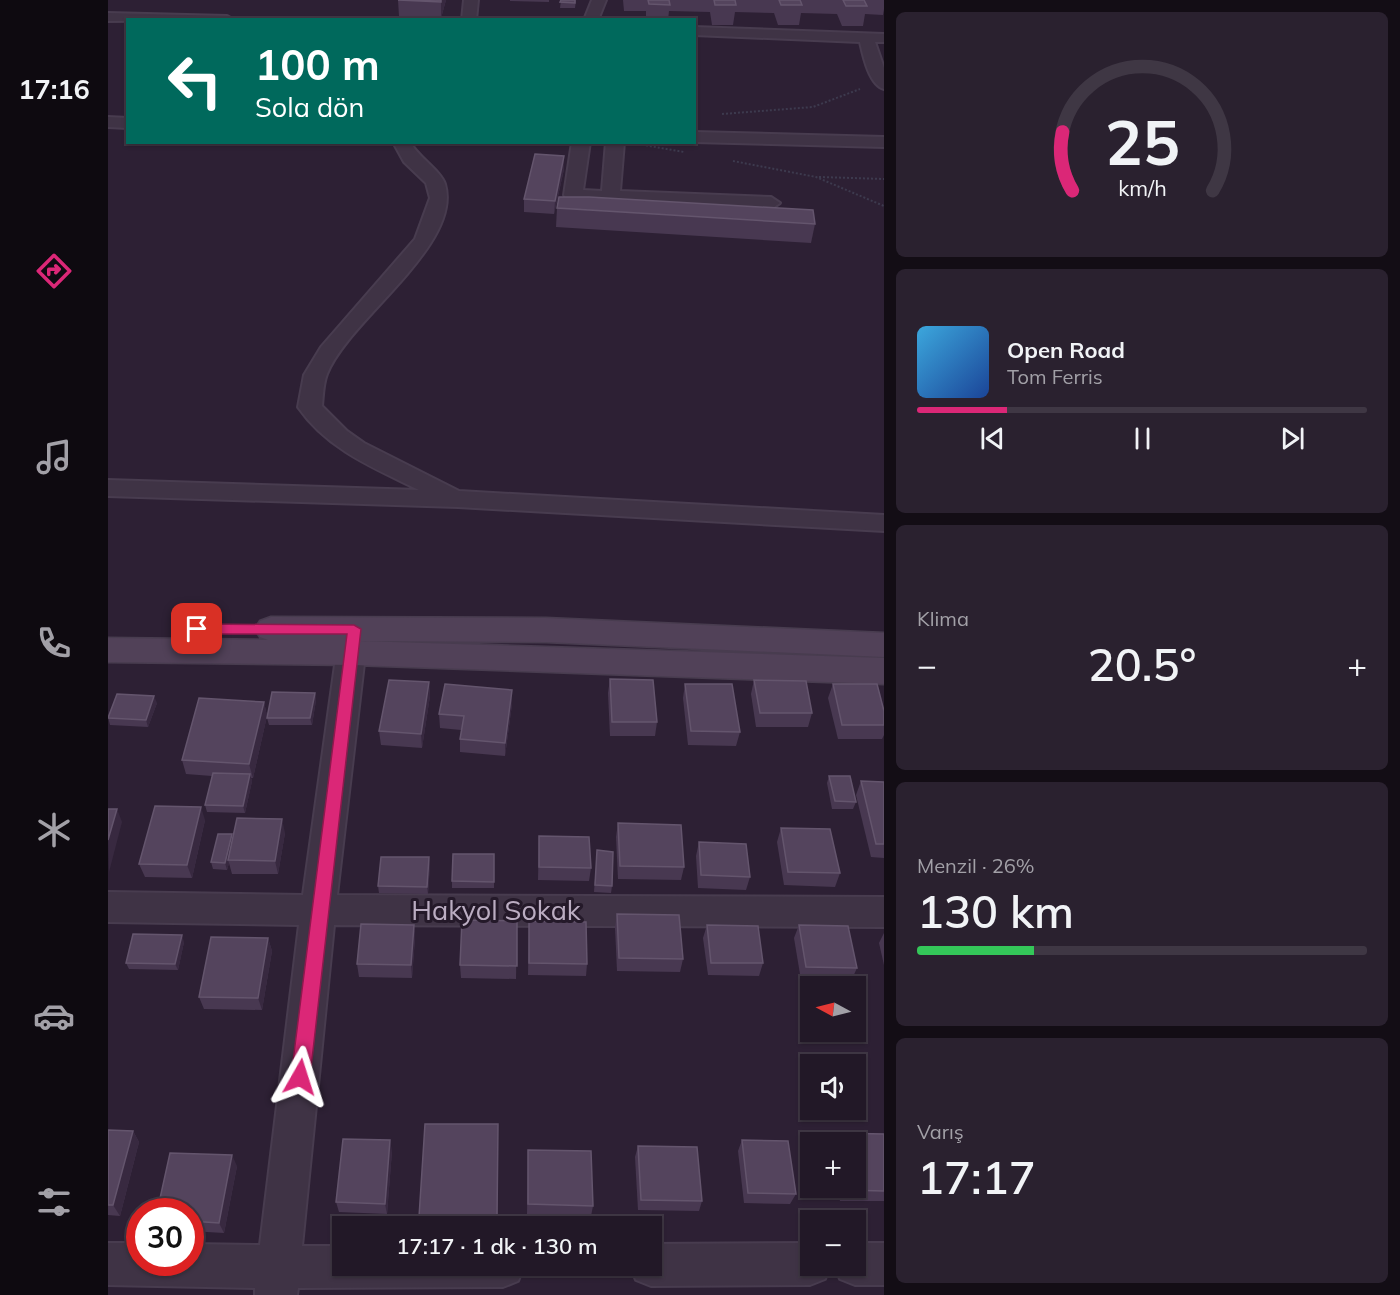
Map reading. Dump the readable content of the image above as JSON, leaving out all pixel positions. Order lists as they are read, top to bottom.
{
  "streets": {
    "street": ["Hakyol Sokak"]
  },
  "north": "left",
  "page": {
    "tabs": "17:16",
    "turn": ["100 m", "Sola dön"],
    "song": ["Open Road", "Tom Ferris"],
    "tile": [
      "Klima",
      ["Menzil · 26%", "130 km"],
      ["Varış", "17:17"]
    ],
    "heat": ["−", "20.5°", "+"],
    "map_buttons": ["+", "−"],
    "limit": "30",
    "trip": "17:17 · 1 dk · 130 m",
    "gauge": ["25", "km/h"]
  }
}
